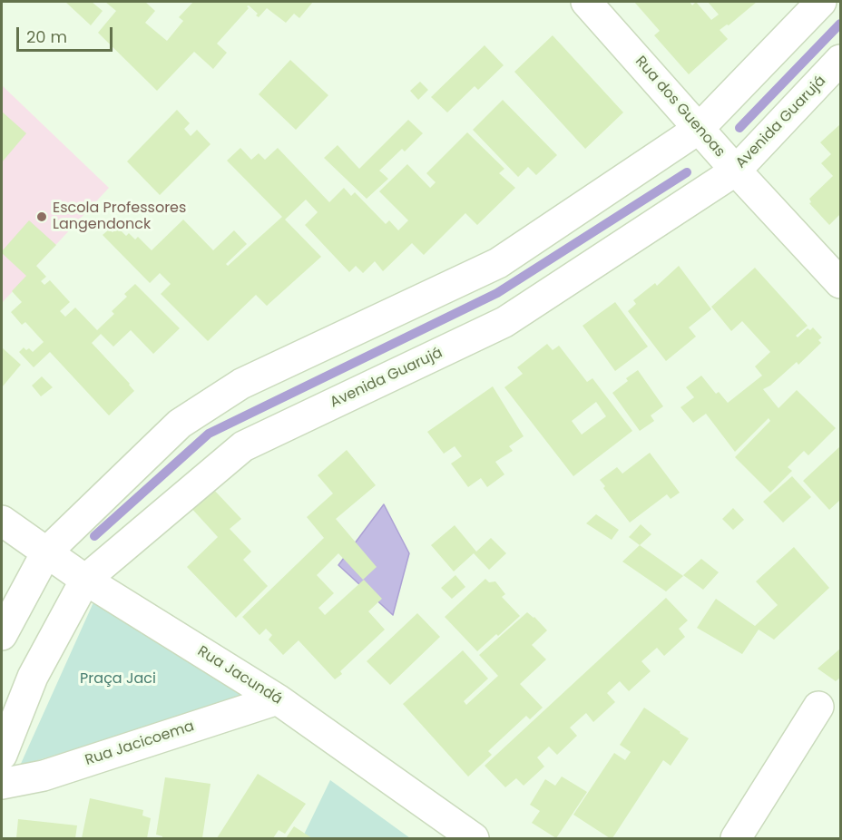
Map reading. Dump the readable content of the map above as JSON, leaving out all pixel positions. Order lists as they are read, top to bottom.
{
  "streets": {
    "street": [
      "Rua dos Guenoas",
      "Avenida Guarujá",
      "Rua Jacundá",
      "Rua Jacicoema"
    ]
  },
  "crossings": [
    ["Rua dos Guenoas", "Avenida Guarujá"],
    ["Avenida Guarujá", "Rua Jacundá"],
    ["Rua Jacundá", "Rua Jacicoema"]
  ],
  "parks": ["Praça Jaci"],
  "places": ["Escola Professores Langendonck"],
  "scale_bar": "20 m"
}
